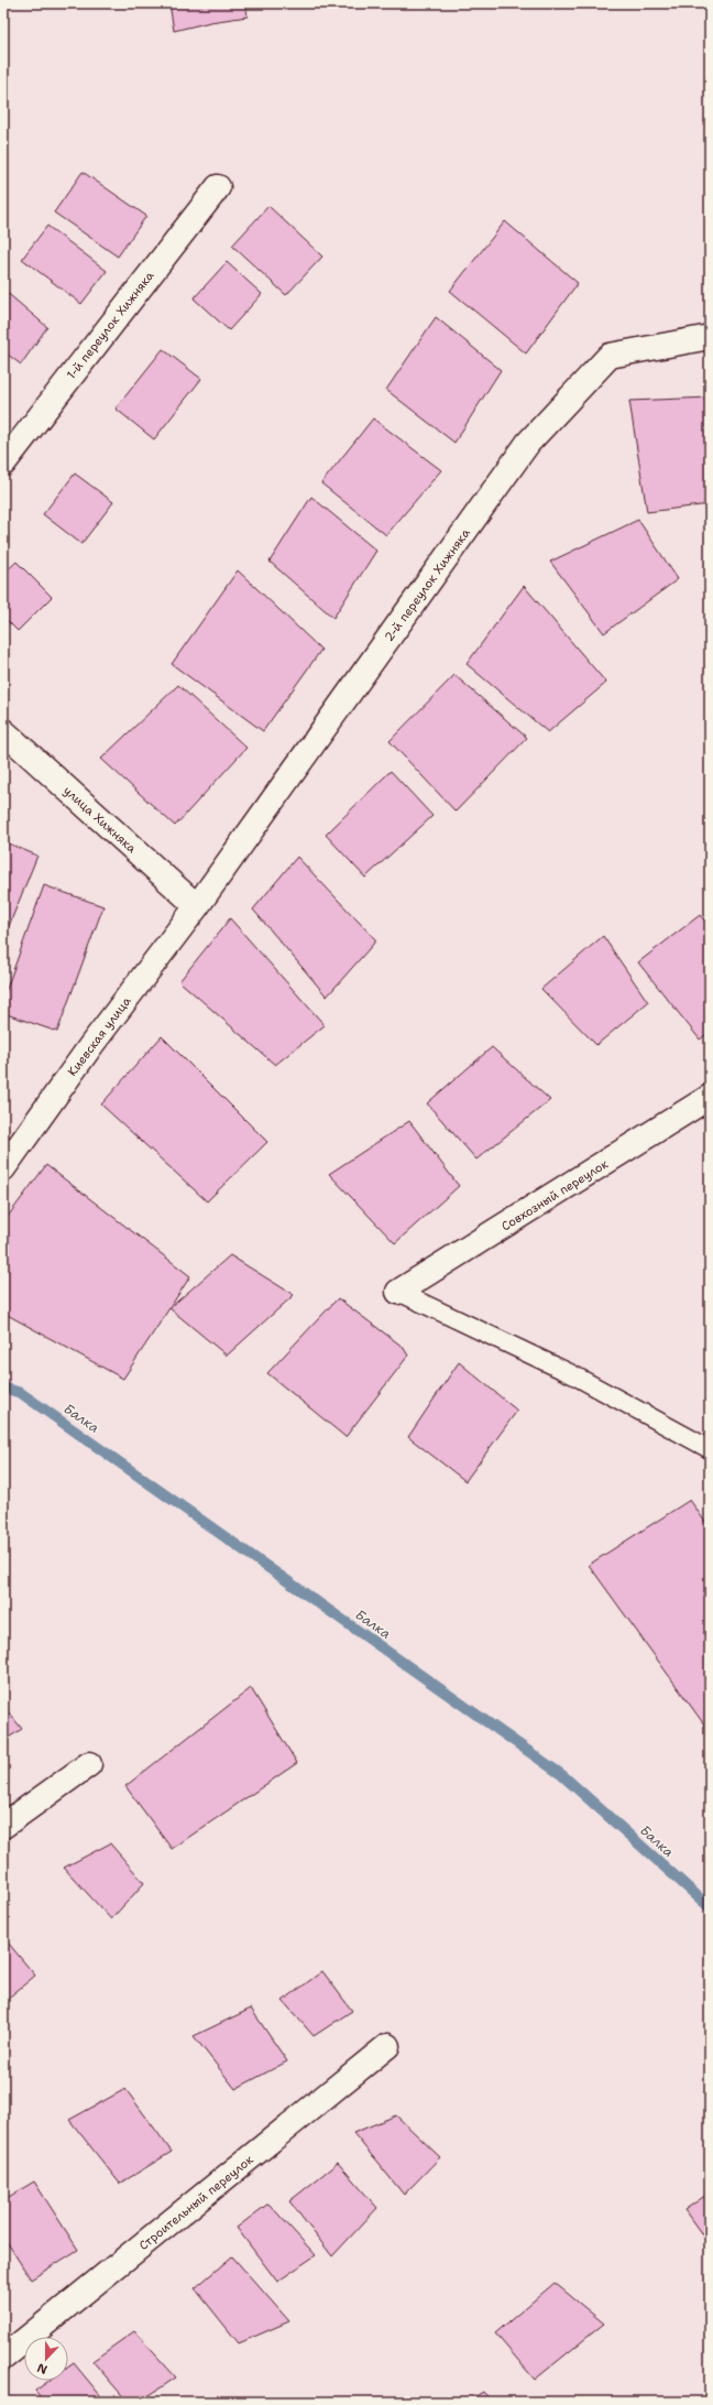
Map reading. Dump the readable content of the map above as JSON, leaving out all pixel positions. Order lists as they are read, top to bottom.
{
  "streets": {
    "street": [
      "1-й переулок Хижняка",
      "2-й переулок Хижняка",
      "улица Хижняка",
      "Киевская улица",
      "Совхозный переулок",
      "Строительный переулок"
    ]
  },
  "crossings": [
    ["2-й переулок Хижняка", "улица Хижняка"],
    ["2-й переулок Хижняка", "Киевская улица"],
    ["улица Хижняка", "Киевская улица"]
  ],
  "water": ["Балка"],
  "north": "bottom"
}
